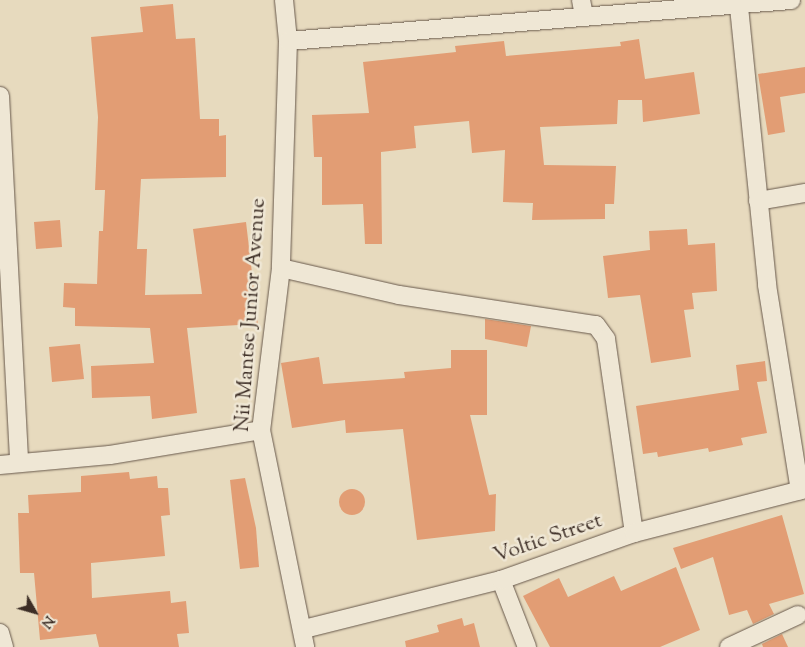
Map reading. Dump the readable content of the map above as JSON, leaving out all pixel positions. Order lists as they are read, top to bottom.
{
  "streets": {
    "street": ["Nii Mantse Junior Avenue", "Voltic Street"]
  },
  "crossings": [
    ["Nii Mantse Junior Avenue", "Voltic Street"]
  ],
  "north": "bottom right"
}
